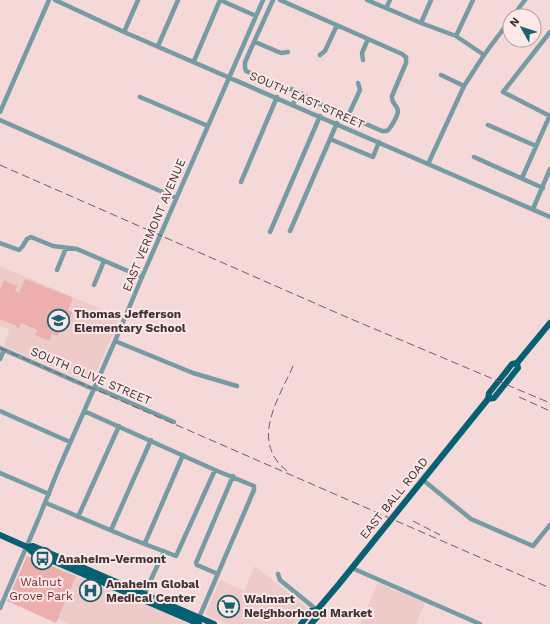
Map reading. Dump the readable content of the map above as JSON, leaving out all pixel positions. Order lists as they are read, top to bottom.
{
  "streets": {
    "main road": ["EAST BALL ROAD"],
    "street": ["SOUTH EAST STREET", "EAST VERMONT AVENUE", "SOUTH OLIVE STREET"]
  },
  "crossings": [
    ["SOUTH EAST STREET", "EAST VERMONT AVENUE"],
    ["EAST VERMONT AVENUE", "SOUTH OLIVE STREET"]
  ],
  "parks": ["Walnut Grove Park"],
  "places": {
    "school or university": ["Thomas Jefferson Elementary School"],
    "bus stop": ["Anaheim-Vermont"],
    "hospital": ["Anaheim Global Medical Center"],
    "supermarket": ["Walmart Neighborhood Market"]
  },
  "north": "top left"
}
